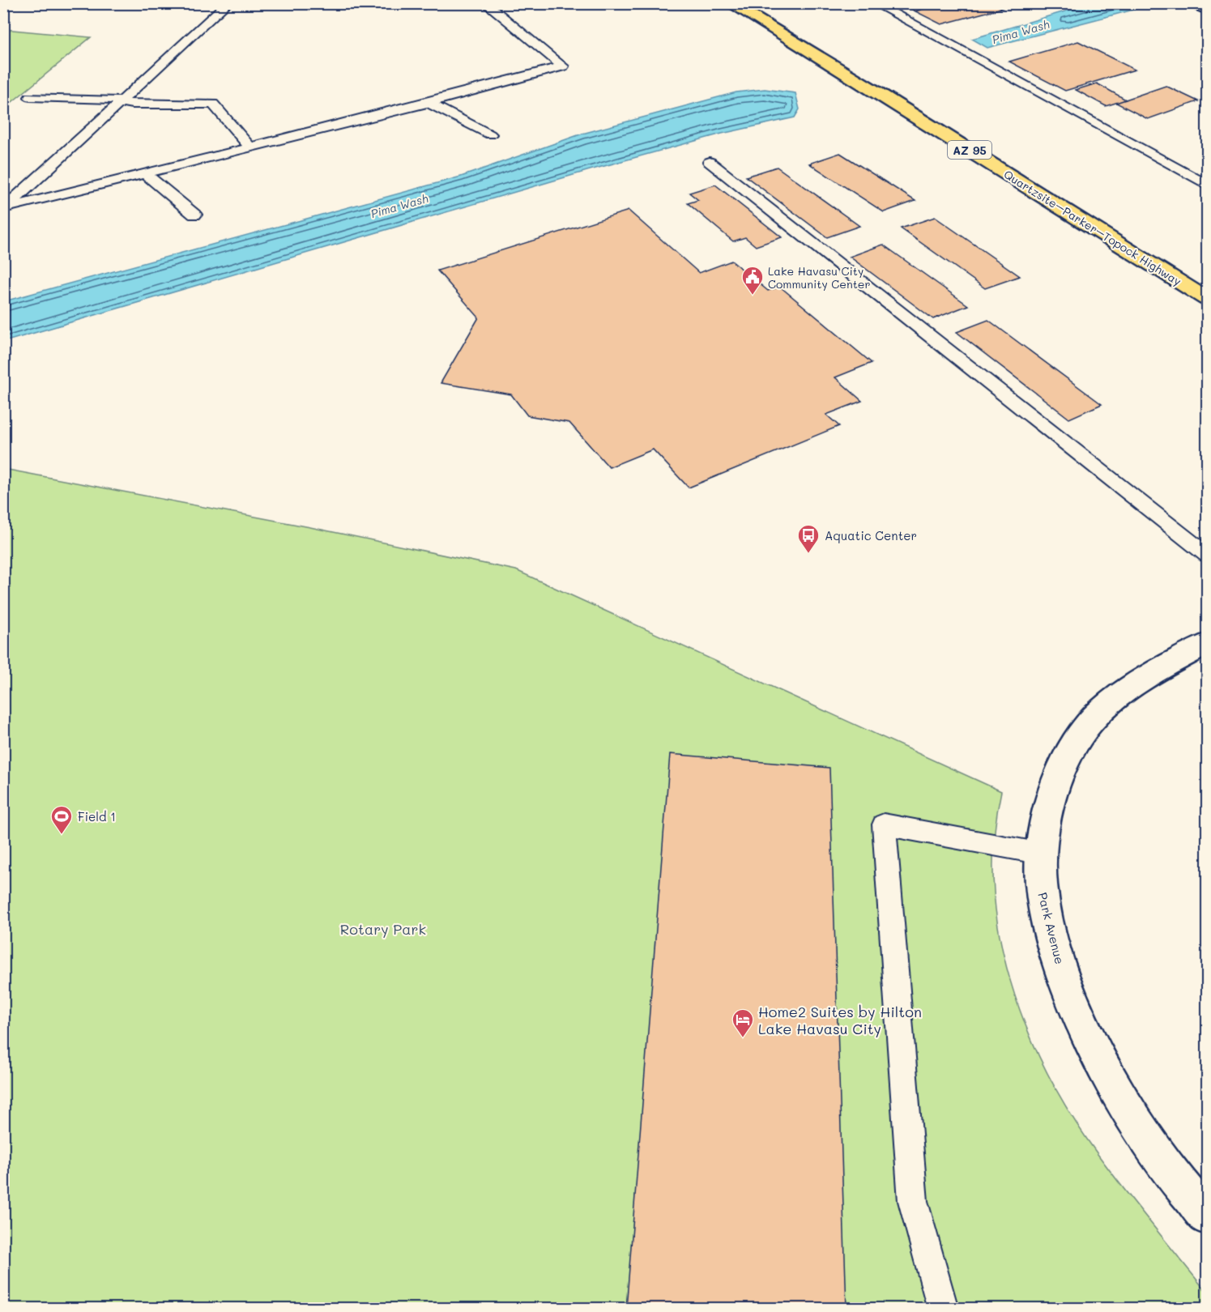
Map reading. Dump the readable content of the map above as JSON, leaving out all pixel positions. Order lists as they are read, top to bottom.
{
  "streets": {
    "highway": ["AZ 95", "Quartzsite–Parker–Topock Highway"],
    "street": ["Park Avenue"]
  },
  "water": ["Pima Wash"],
  "parks": ["Rotary Park"],
  "places": {
    "public building": ["Lake Havasu City Community Center"],
    "bus stop": ["Aquatic Center"],
    "sports": ["Field 1"],
    "hotel": ["Home2 Suites by Hilton Lake Havasu City"]
  }
}
